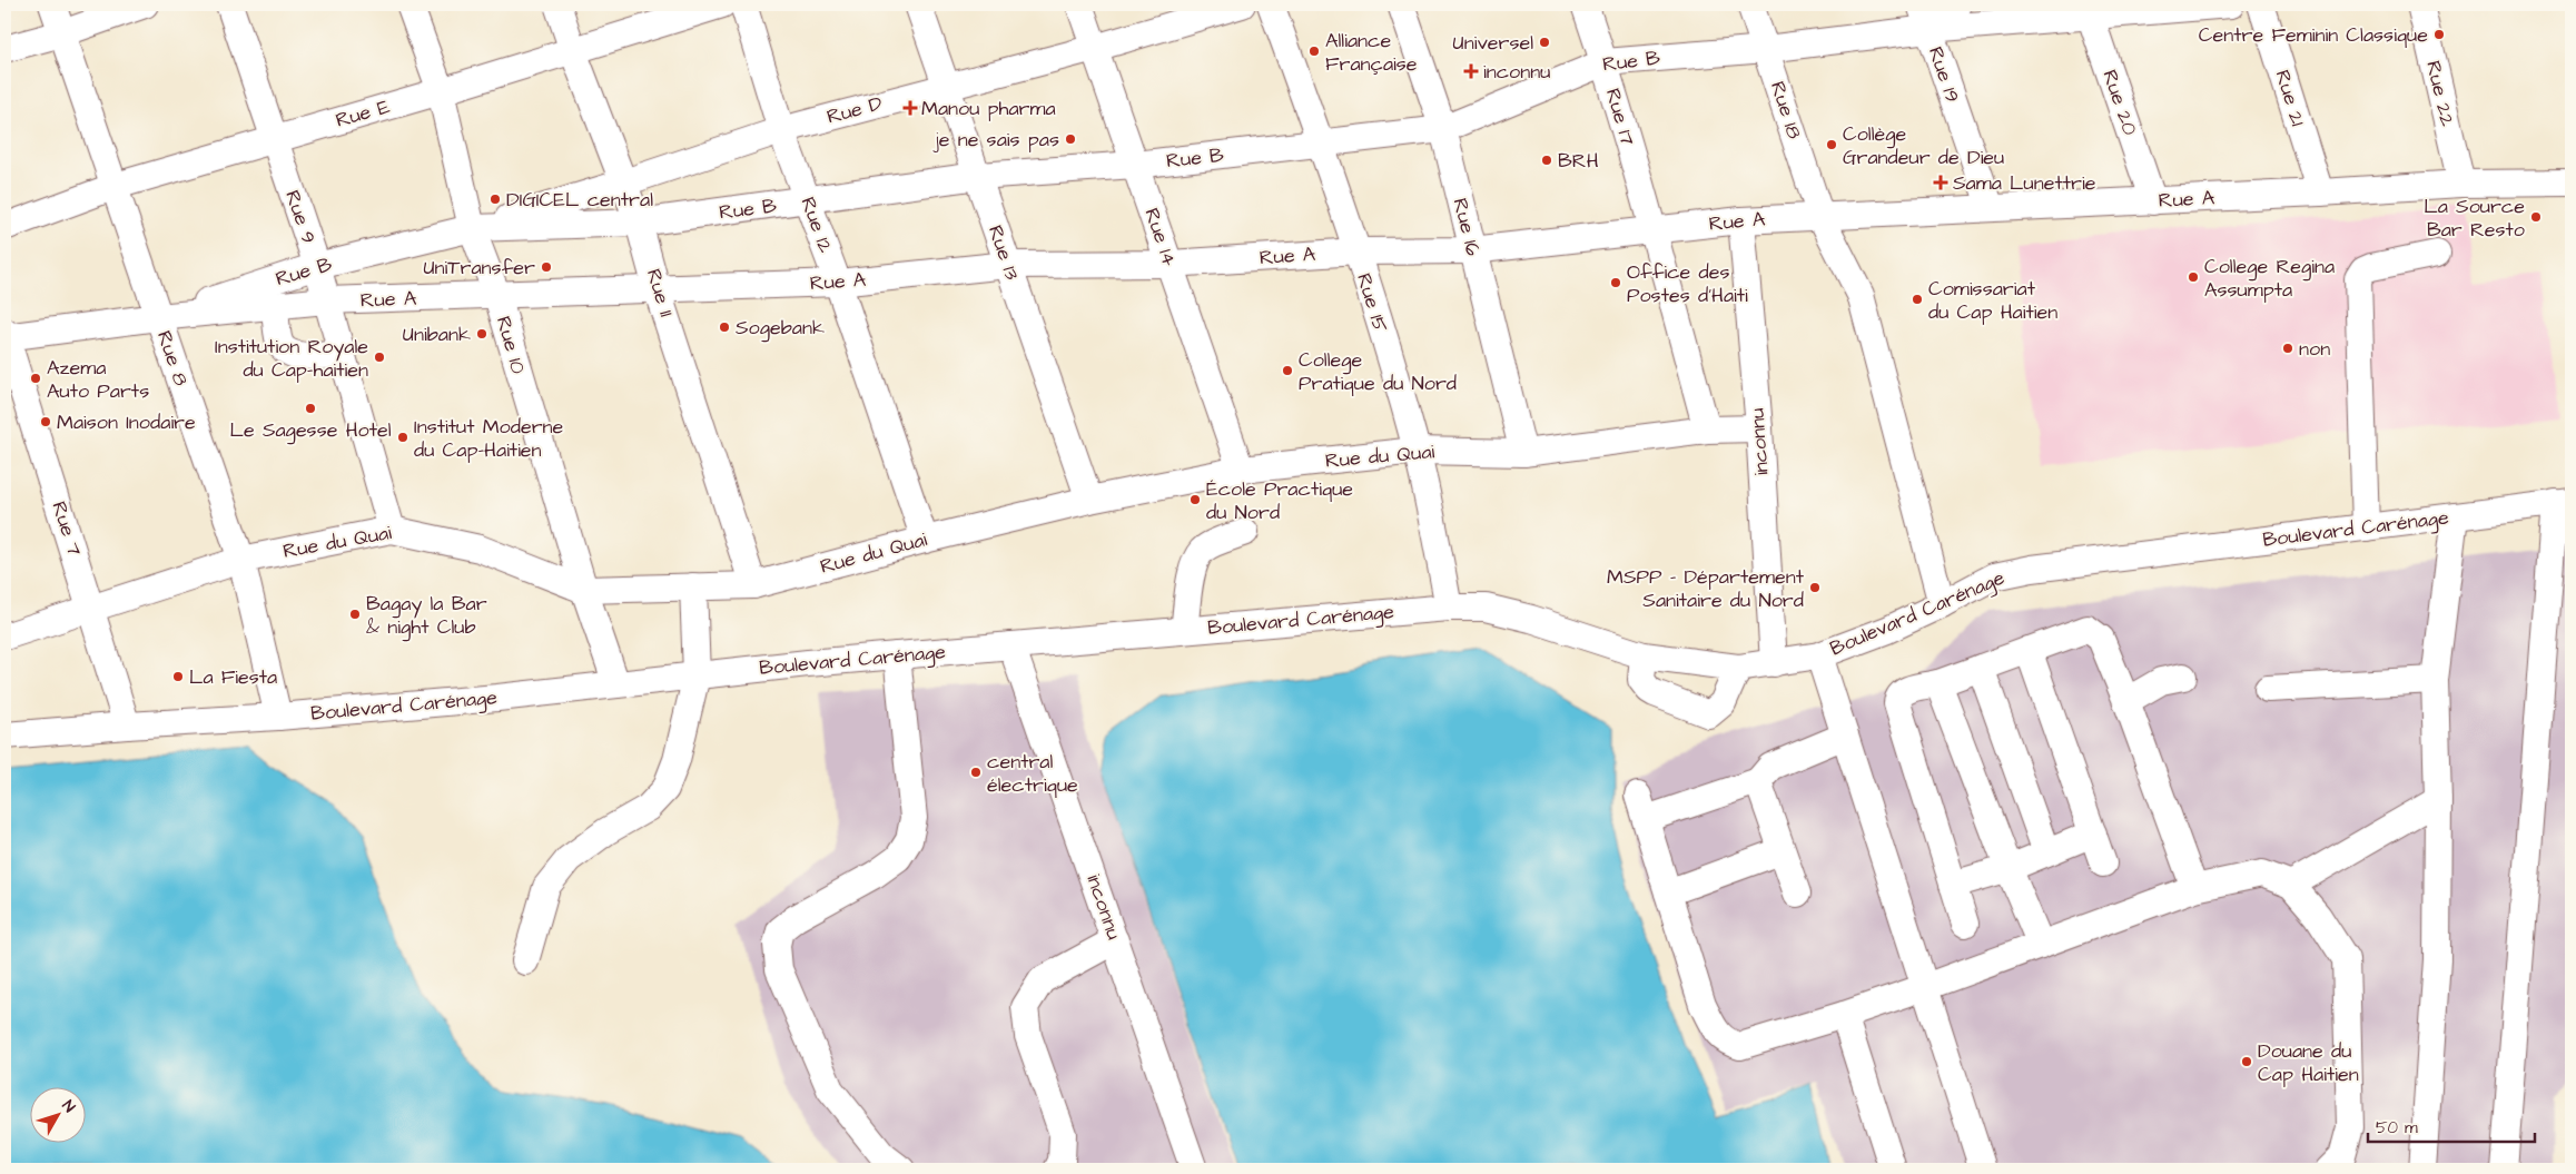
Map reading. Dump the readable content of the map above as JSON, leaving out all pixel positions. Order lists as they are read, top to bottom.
{
  "streets": {
    "street": [
      "Rue B",
      "Rue 19",
      "Rue 22",
      "Rue 21",
      "Rue 20",
      "Rue D",
      "Rue 18",
      "Rue E",
      "Rue 17",
      "Rue A",
      "Rue 9",
      "Rue 12",
      "Rue 16",
      "Rue 14",
      "Rue 13",
      "Rue 11",
      "Rue 15",
      "Rue 10",
      "Rue 8",
      "inconnu",
      "Rue du Quai",
      "Rue 7",
      "Boulevard Carénage"
    ]
  },
  "crossings": [
    ["Rue B", "Rue 19"],
    ["Rue B", "Rue 20"],
    ["Rue B", "Rue D"],
    ["Rue B", "Rue 18"],
    ["Rue B", "Rue 17"],
    ["Rue B", "Rue A"],
    ["Rue B", "Rue 9"],
    ["Rue B", "Rue 12"],
    ["Rue B", "Rue 16"],
    ["Rue B", "Rue 14"],
    ["Rue B", "Rue 13"],
    ["Rue B", "Rue 11"],
    ["Rue B", "Rue 15"],
    ["Rue B", "Rue 10"],
    ["Rue B", "Rue 8"],
    ["Rue 19", "Rue A"],
    ["Rue 22", "Rue A"],
    ["Rue 21", "Rue A"],
    ["Rue 20", "Rue A"],
    ["Rue D", "Rue 12"],
    ["Rue D", "Rue 14"],
    ["Rue D", "Rue 13"],
    ["Rue D", "Rue 11"],
    ["Rue D", "Rue 10"],
    ["Rue 18", "Rue A"],
    ["Rue 18", "Boulevard Carénage"],
    ["Rue E", "Rue 9"],
    ["Rue E", "Rue 11"],
    ["Rue E", "Rue 10"],
    ["Rue E", "Rue 8"],
    ["Rue 17", "Rue A"],
    ["Rue A", "Rue 9"],
    ["Rue A", "Rue 12"],
    ["Rue A", "Rue 16"],
    ["Rue A", "Rue 14"],
    ["Rue A", "Rue 13"],
    ["Rue A", "Rue 11"],
    ["Rue A", "Rue 15"],
    ["Rue A", "Rue 10"],
    ["Rue A", "Rue 8"],
    ["Rue A", "inconnu"],
    ["Rue A", "Rue 7"],
    ["Rue 9", "Rue du Quai"],
    ["Rue 12", "Rue du Quai"],
    ["Rue 16", "Rue du Quai"],
    ["Rue 14", "Rue du Quai"],
    ["Rue 13", "Rue du Quai"],
    ["Rue 11", "Rue du Quai"],
    ["Rue 15", "Rue du Quai"],
    ["Rue 15", "Boulevard Carénage"],
    ["Rue 10", "Rue du Quai"],
    ["Rue 10", "Boulevard Carénage"],
    ["Rue 8", "Rue du Quai"],
    ["Rue 8", "Boulevard Carénage"],
    ["inconnu", "Rue du Quai"],
    ["inconnu", "Boulevard Carénage"],
    ["Rue du Quai", "Rue 7"],
    ["Rue 7", "Boulevard Carénage"]
  ],
  "places": {
    "other": [
      "Centre Feminin Classique",
      "Universel",
      "Alliance Française",
      "je ne sais pas",
      "Collège Grandeur de Dieu",
      "BRH",
      "DIGICEL central",
      "La Source Bar Resto",
      "UniTransfer",
      "College Regina Assumpta",
      "Office des Postes d'Haiti",
      "Comissariat du Cap Haitien",
      "Sogebank",
      "Unibank",
      "non",
      "Institution Royale du Cap-haitien",
      "College Pratique du Nord",
      "Azema Auto Parts",
      "Le Sagesse Hotel",
      "Maison Inodaire",
      "Institut Moderne du Cap-Haitien",
      "École Practique du Nord",
      "MSPP - Département Sanitaire du Nord",
      "Bagay la Bar & night Club",
      "La Fiesta",
      "central électrique",
      "Douane du Cap Haitien"
    ],
    "health": ["inconnu", "Manou pharma", "Sama Lunettrie"]
  },
  "scale_bar": "50 m",
  "north": "top right"
}
